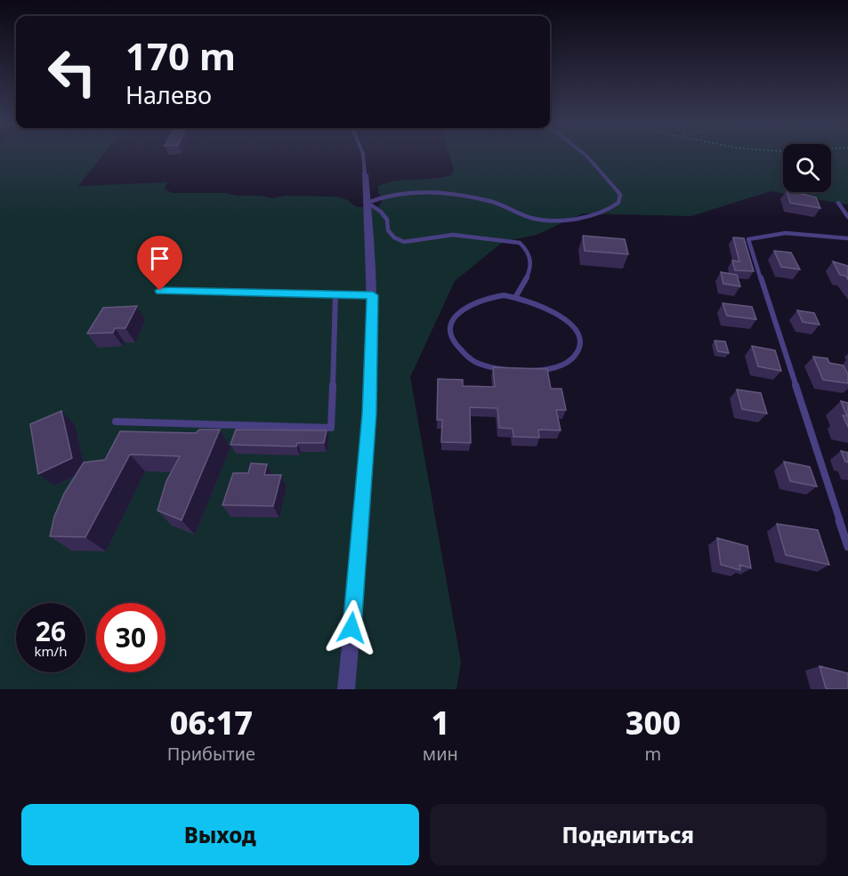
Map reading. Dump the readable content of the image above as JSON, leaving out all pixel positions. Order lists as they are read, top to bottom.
{
  "page": {
    "turn": ["170 m", "Налево"],
    "speed": "26 km/h",
    "limit": "30",
    "eta": [
      "06:17",
      "Прибытие",
      "1",
      "мин",
      "300",
      "m"
    ],
    "buttons": ["Выход", "Поделиться"]
  }
}
